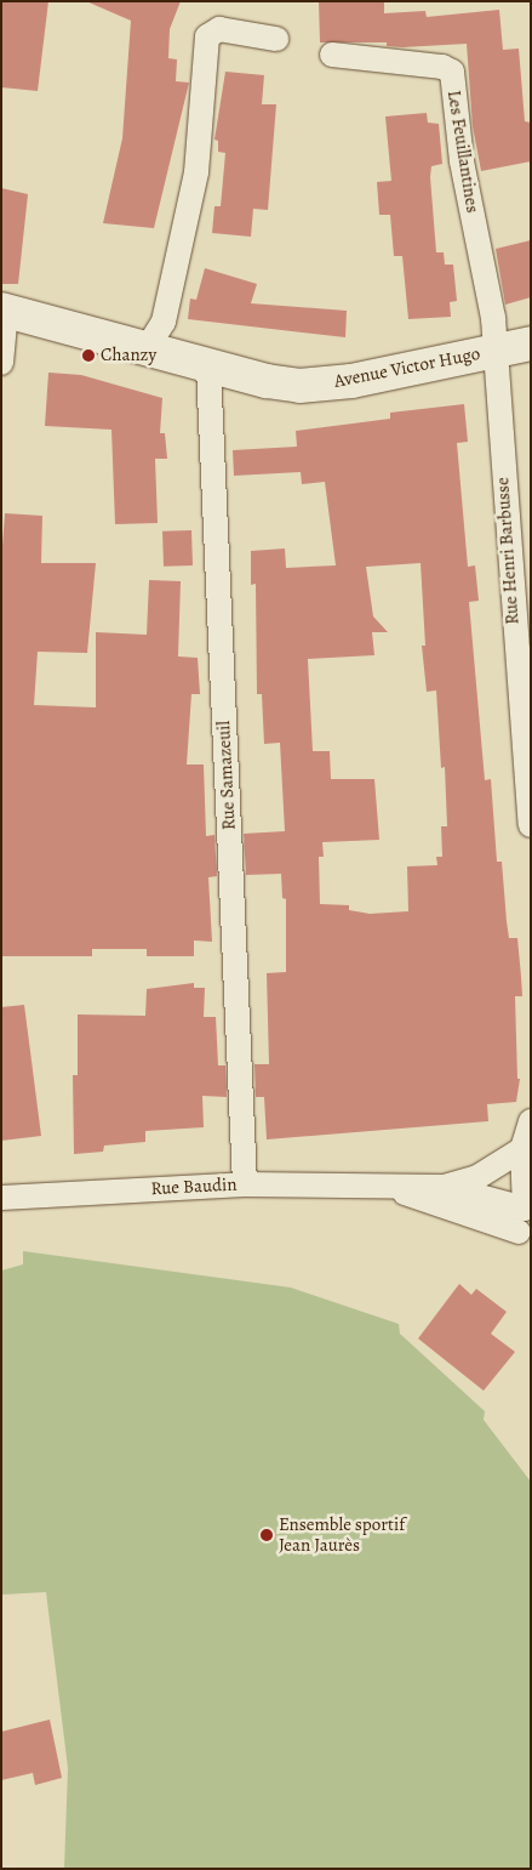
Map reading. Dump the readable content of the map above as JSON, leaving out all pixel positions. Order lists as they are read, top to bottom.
{
  "streets": {
    "street": [
      "Les Feuillantines",
      "Avenue Victor Hugo",
      "Rue Henri Barbusse",
      "Rue Samazeuil",
      "Rue Baudin"
    ]
  },
  "crossings": [
    ["Les Feuillantines", "Avenue Victor Hugo"],
    ["Les Feuillantines", "Rue Henri Barbusse"],
    ["Avenue Victor Hugo", "Rue Henri Barbusse"],
    ["Avenue Victor Hugo", "Rue Samazeuil"],
    ["Rue Samazeuil", "Rue Baudin"]
  ],
  "places": ["Chanzy", "Ensemble sportif Jean Jaurès"]
}
